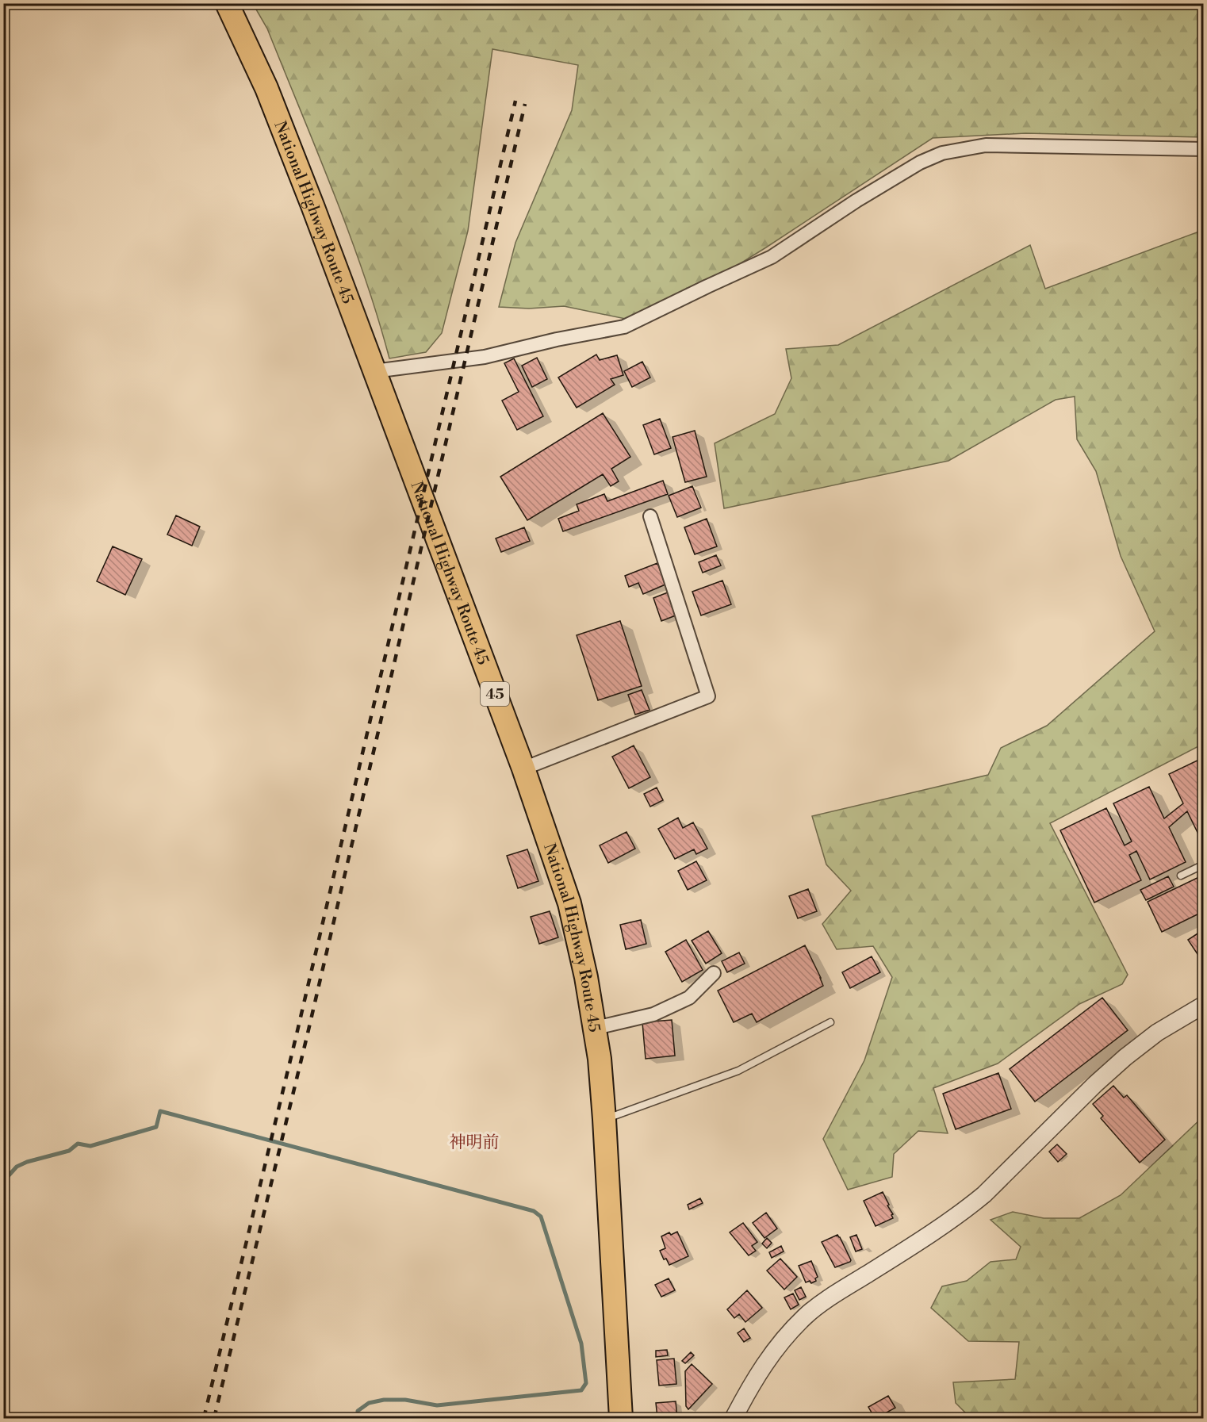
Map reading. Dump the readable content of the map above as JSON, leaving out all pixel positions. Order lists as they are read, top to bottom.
{
  "streets": {
    "highway": ["National Highway Route 45", "45"]
  },
  "districts": ["神明前"]
}
